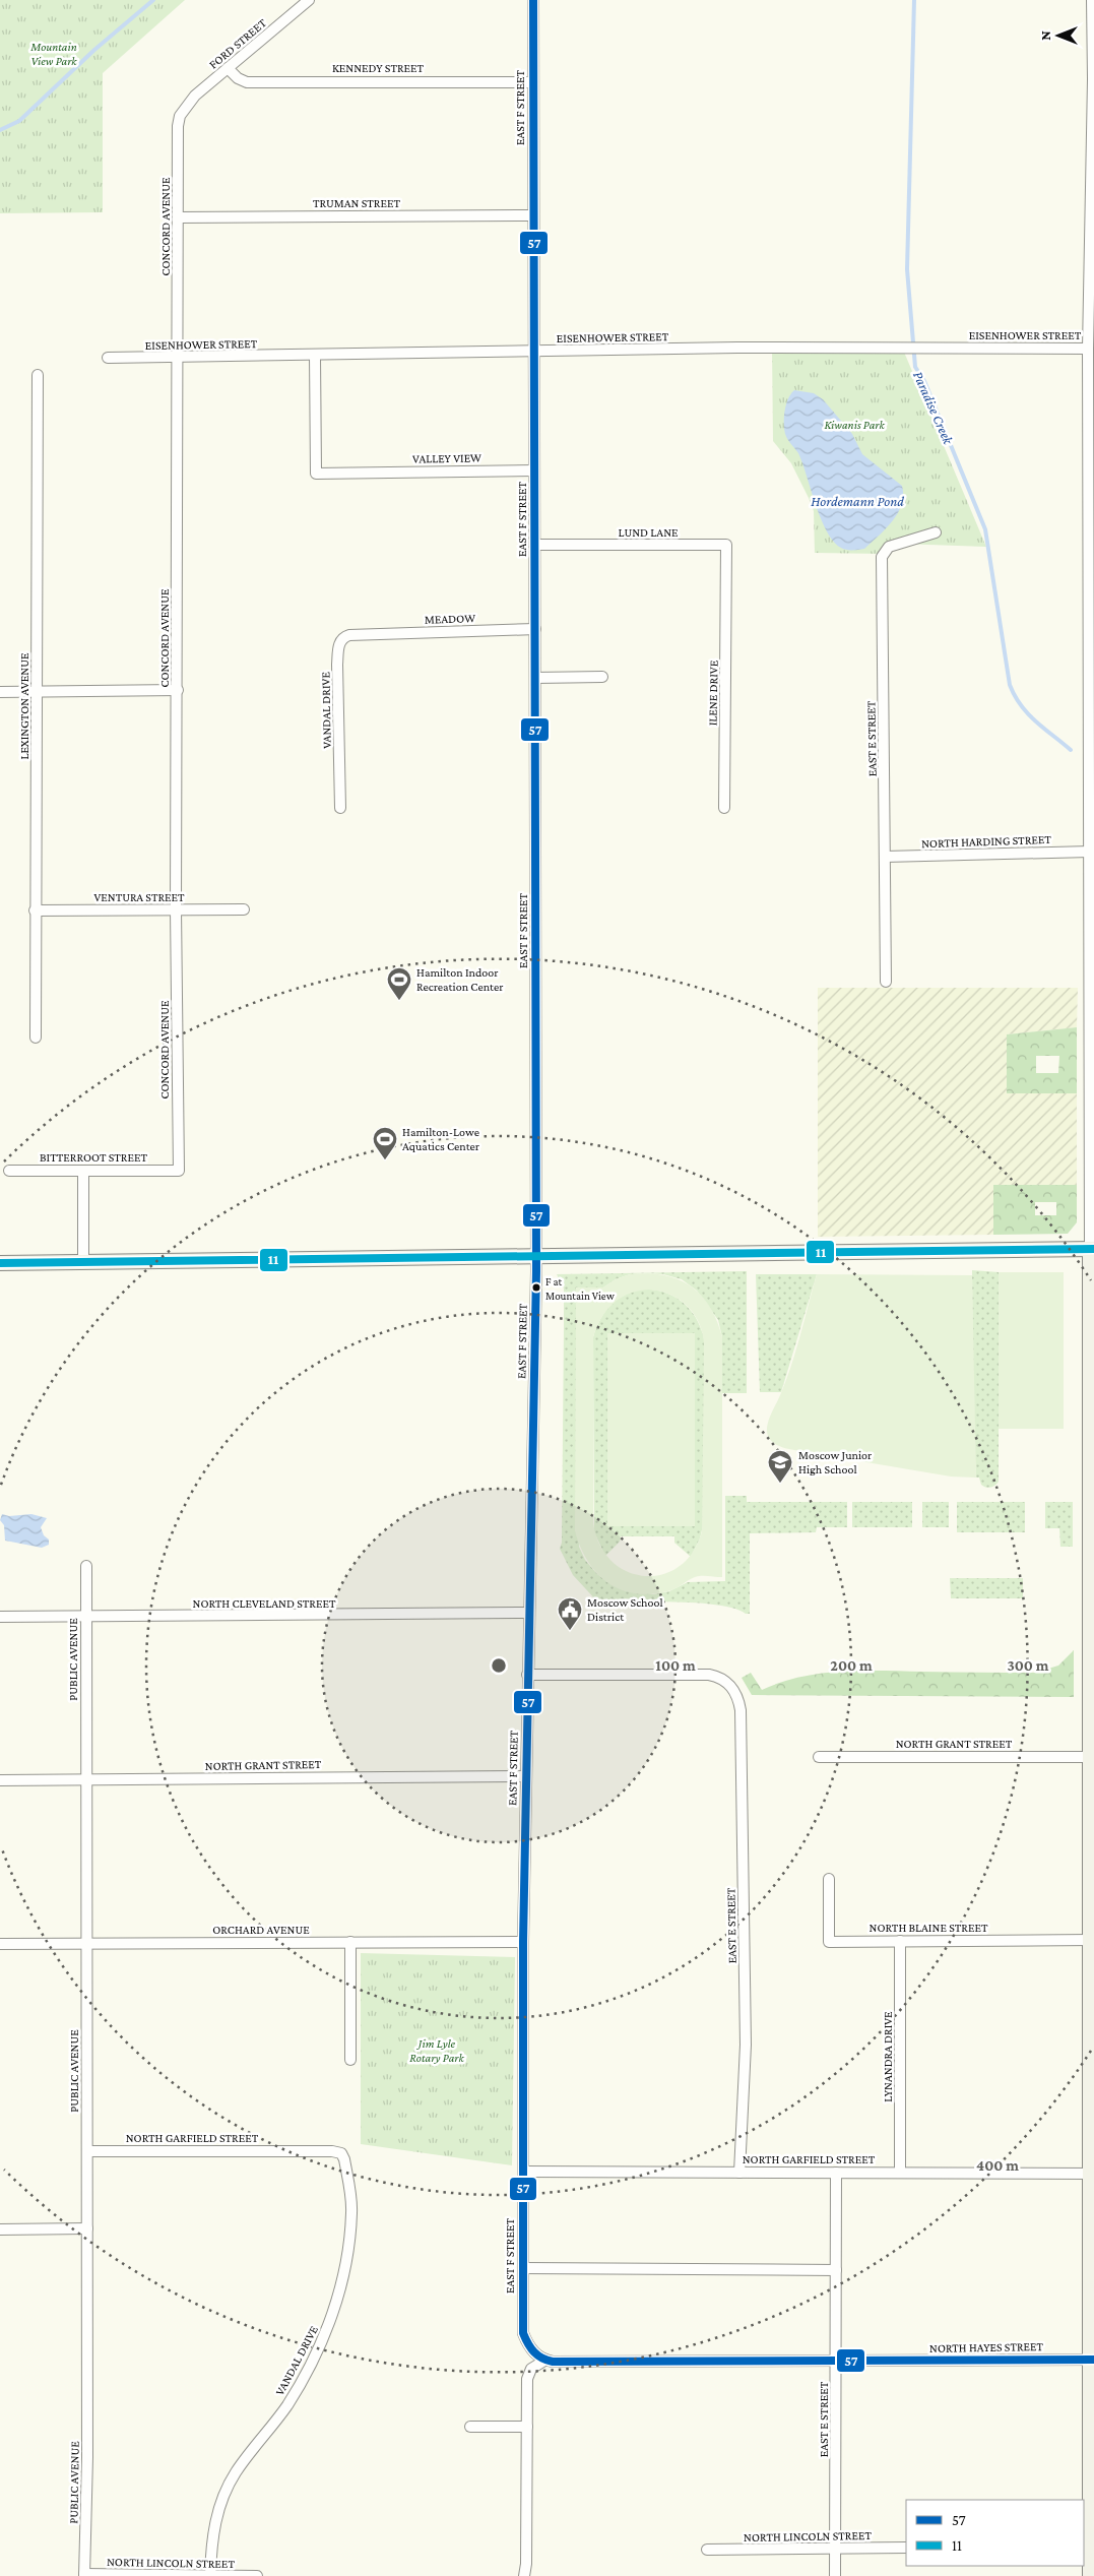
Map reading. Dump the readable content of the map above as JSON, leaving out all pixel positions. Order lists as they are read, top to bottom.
{
  "streets": {
    "street": [
      "FORD STREET",
      "KENNEDY STREET",
      "EAST F STREET",
      "TRUMAN STREET",
      "CONCORD AVENUE",
      "EISENHOWER STREET",
      "VALLEY VIEW",
      "LUND LANE",
      "MEADOW",
      "ILENE DRIVE",
      "LEXINGTON AVENUE",
      "VANDAL DRIVE",
      "EAST E STREET",
      "NORTH HARDING STREET",
      "VENTURA STREET",
      "BITTERROOT STREET",
      "NORTH CLEVELAND STREET",
      "PUBLIC AVENUE",
      "NORTH GRANT STREET",
      "NORTH BLAINE STREET",
      "ORCHARD AVENUE",
      "LYNANDRA DRIVE",
      "NORTH GARFIELD STREET",
      "NORTH HAYES STREET",
      "NORTH LINCOLN STREET"
    ]
  },
  "crossings": [
    ["FORD STREET", "KENNEDY STREET"],
    ["FORD STREET", "CONCORD AVENUE"],
    ["KENNEDY STREET", "EAST F STREET"],
    ["EAST F STREET", "TRUMAN STREET"],
    ["EAST F STREET", "EISENHOWER STREET"],
    ["EAST F STREET", "VALLEY VIEW"],
    ["EAST F STREET", "LUND LANE"],
    ["EAST F STREET", "MEADOW"],
    ["EAST F STREET", "EAST E STREET"],
    ["EAST F STREET", "NORTH CLEVELAND STREET"],
    ["EAST F STREET", "NORTH GRANT STREET"],
    ["EAST F STREET", "ORCHARD AVENUE"],
    ["EAST F STREET", "NORTH GARFIELD STREET"],
    ["EAST F STREET", "NORTH HAYES STREET"],
    ["TRUMAN STREET", "CONCORD AVENUE"],
    ["CONCORD AVENUE", "EISENHOWER STREET"],
    ["CONCORD AVENUE", "VENTURA STREET"],
    ["CONCORD AVENUE", "BITTERROOT STREET"],
    ["EISENHOWER STREET", "VALLEY VIEW"],
    ["LUND LANE", "ILENE DRIVE"],
    ["MEADOW", "VANDAL DRIVE"],
    ["LEXINGTON AVENUE", "VENTURA STREET"],
    ["VANDAL DRIVE", "NORTH GARFIELD STREET"],
    ["VANDAL DRIVE", "NORTH LINCOLN STREET"],
    ["EAST E STREET", "NORTH HARDING STREET"],
    ["EAST E STREET", "NORTH GARFIELD STREET"],
    ["EAST E STREET", "NORTH HAYES STREET"],
    ["EAST E STREET", "NORTH LINCOLN STREET"],
    ["NORTH CLEVELAND STREET", "PUBLIC AVENUE"],
    ["PUBLIC AVENUE", "NORTH GRANT STREET"],
    ["PUBLIC AVENUE", "ORCHARD AVENUE"],
    ["PUBLIC AVENUE", "NORTH GARFIELD STREET"],
    ["PUBLIC AVENUE", "NORTH LINCOLN STREET"],
    ["NORTH BLAINE STREET", "LYNANDRA DRIVE"],
    ["LYNANDRA DRIVE", "NORTH GARFIELD STREET"]
  ],
  "water": ["Paradise Creek", "Hordemann Pond"],
  "parks": ["Mountain View Park", "Kiwanis Park", "Jim Lyle Rotary Park"],
  "places": {
    "sports": ["Hamilton Indoor Recreation Center", "Hamilton-Lowe Aquatics Center"],
    "other": ["F at Mountain View"],
    "school or university": ["Moscow Junior High School"],
    "public building": ["Moscow School District"]
  },
  "lines": ["transit line 57", "transit line 11"],
  "legend": ["57", "11"],
  "north": "left",
  "rings": [
    "100 m",
    "200 m",
    "300 m",
    "400 m"
  ]
}
